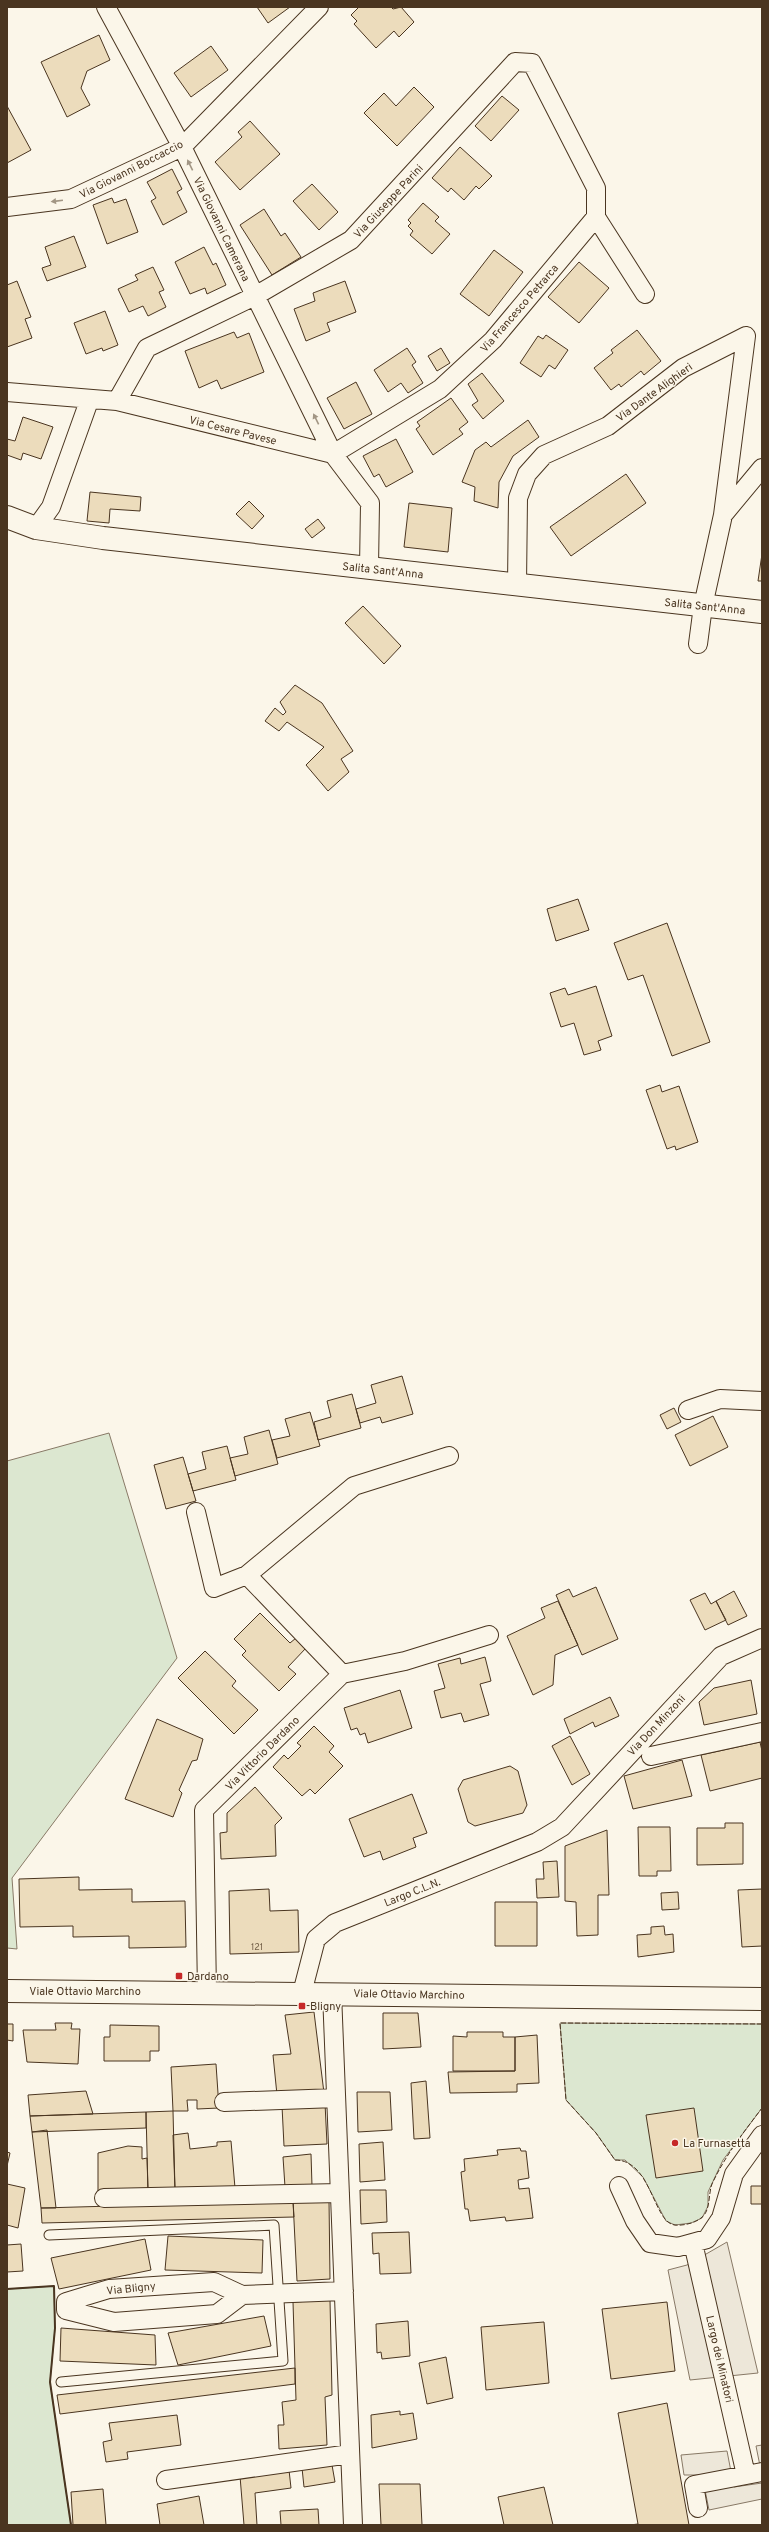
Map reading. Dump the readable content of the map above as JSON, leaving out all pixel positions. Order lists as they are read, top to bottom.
{
  "streets": {
    "street": [
      "Via Giovanni Boccaccio",
      "Via Giuseppe Parini",
      "Via Giovanni Camerana",
      "Via Francesco Petrarca",
      "Via Dante Alighieri",
      "Via Cesare Pavese",
      "Salita Sant'Anna",
      "Via Don Minzoni",
      "Via Vittorio Dardano",
      "Largo C.L.N.",
      "Viale Ottavio Marchino",
      "Via Bligny",
      "Largo dei Minatori"
    ]
  },
  "crossings": [
    ["Via Giovanni Boccaccio", "Via Giovanni Camerana"],
    ["Via Giuseppe Parini", "Via Giovanni Camerana"],
    ["Via Giuseppe Parini", "Via Francesco Petrarca"],
    ["Via Giuseppe Parini", "Via Cesare Pavese"],
    ["Via Giovanni Camerana", "Via Francesco Petrarca"],
    ["Via Giovanni Camerana", "Via Cesare Pavese"],
    ["Via Francesco Petrarca", "Via Cesare Pavese"],
    ["Via Dante Alighieri", "Salita Sant'Anna"],
    ["Via Don Minzoni", "Largo C.L.N."],
    ["Via Vittorio Dardano", "Viale Ottavio Marchino"],
    ["Largo C.L.N.", "Viale Ottavio Marchino"]
  ],
  "one_way": ["Via Giovanni Boccaccio", "Via Giovanni Camerana"],
  "places": {
    "transit": ["Dardano", "Bligny"],
    "other": ["La Furnasetta"]
  },
  "house_numbers": ["121"]
}
